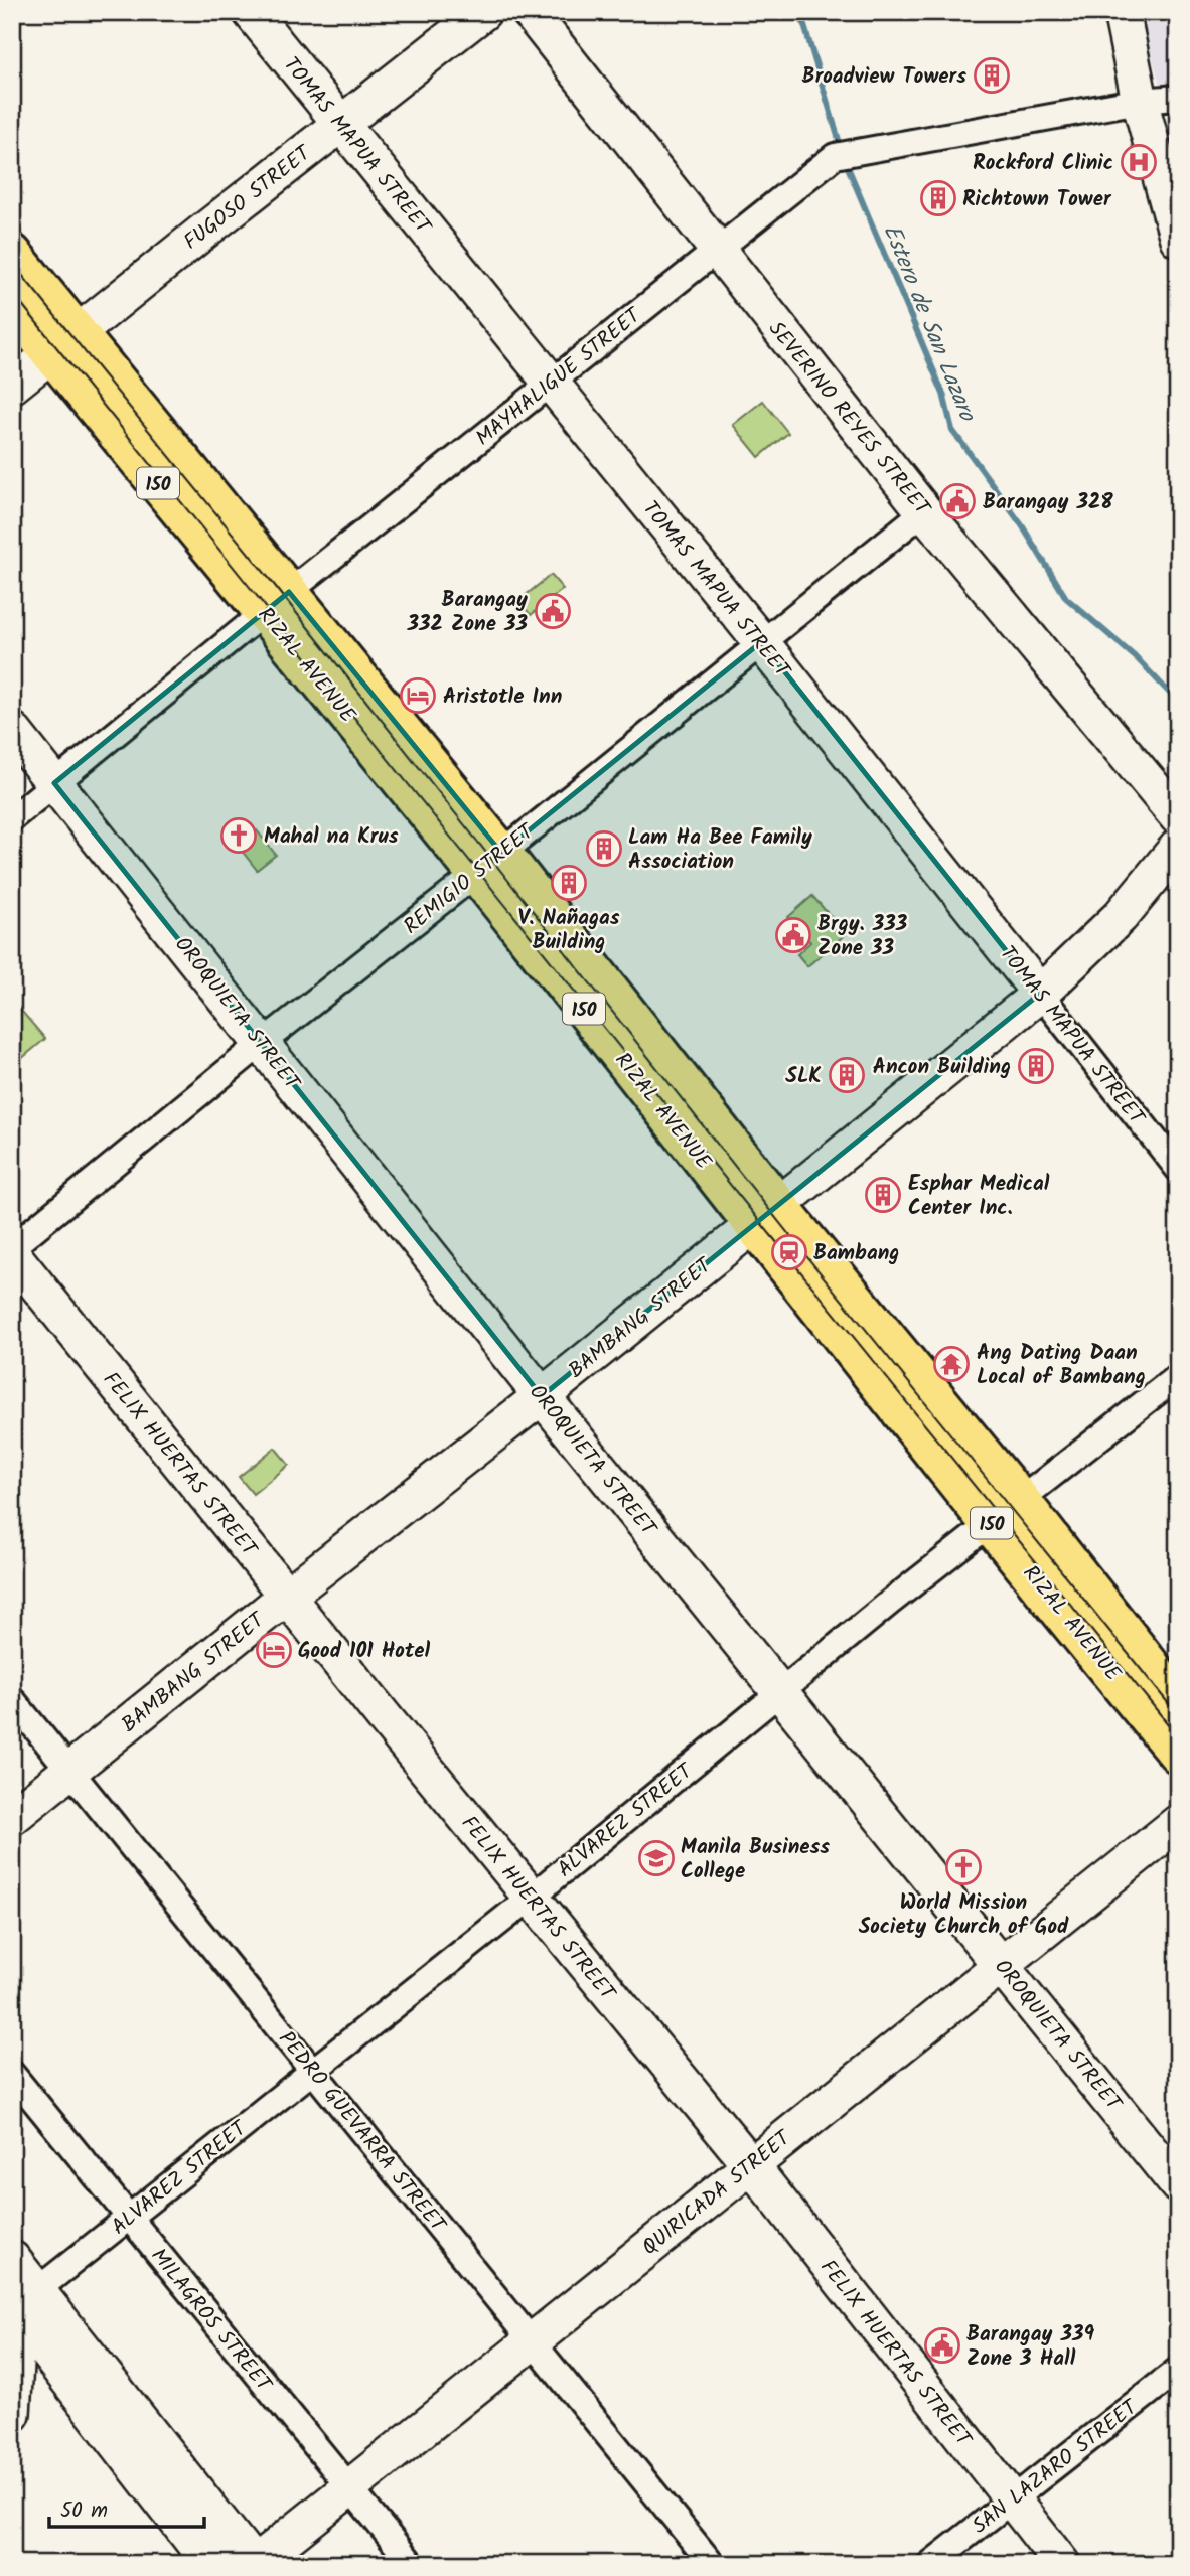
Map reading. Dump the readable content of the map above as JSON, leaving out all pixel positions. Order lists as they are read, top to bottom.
{
  "streets": {
    "main road": ["150", "RIZAL AVENUE"],
    "street": [
      "TOMAS MAPUA STREET",
      "FUGOSO STREET",
      "MAYHALIGUE STREET",
      "SEVERINO REYES STREET",
      "REMIGIO STREET",
      "OROQUIETA STREET",
      "BAMBANG STREET",
      "FELIX HUERTAS STREET",
      "ALVAREZ STREET",
      "PEDRO GUEVARRA STREET",
      "QUIRICADA STREET",
      "MILAGROS STREET",
      "SAN LAZARO STREET"
    ]
  },
  "crossings": [
    ["TOMAS MAPUA STREET", "FUGOSO STREET"],
    ["TOMAS MAPUA STREET", "MAYHALIGUE STREET"],
    ["TOMAS MAPUA STREET", "REMIGIO STREET"],
    ["TOMAS MAPUA STREET", "BAMBANG STREET"],
    ["FUGOSO STREET", "RIZAL AVENUE"],
    ["MAYHALIGUE STREET", "SEVERINO REYES STREET"],
    ["MAYHALIGUE STREET", "RIZAL AVENUE"],
    ["MAYHALIGUE STREET", "OROQUIETA STREET"],
    ["SEVERINO REYES STREET", "REMIGIO STREET"],
    ["RIZAL AVENUE", "REMIGIO STREET"],
    ["RIZAL AVENUE", "BAMBANG STREET"],
    ["RIZAL AVENUE", "ALVAREZ STREET"],
    ["REMIGIO STREET", "OROQUIETA STREET"],
    ["OROQUIETA STREET", "BAMBANG STREET"],
    ["OROQUIETA STREET", "ALVAREZ STREET"],
    ["OROQUIETA STREET", "QUIRICADA STREET"],
    ["BAMBANG STREET", "FELIX HUERTAS STREET"],
    ["BAMBANG STREET", "PEDRO GUEVARRA STREET"],
    ["FELIX HUERTAS STREET", "ALVAREZ STREET"],
    ["FELIX HUERTAS STREET", "QUIRICADA STREET"],
    ["FELIX HUERTAS STREET", "SAN LAZARO STREET"],
    ["ALVAREZ STREET", "PEDRO GUEVARRA STREET"],
    ["ALVAREZ STREET", "MILAGROS STREET"],
    ["PEDRO GUEVARRA STREET", "QUIRICADA STREET"],
    ["QUIRICADA STREET", "MILAGROS STREET"]
  ],
  "water": ["Estero de San Lazaro"],
  "places": {
    "building": [
      "Broadview Towers",
      "Richtown Tower",
      "Lam Ha Bee Family Association",
      "V. Nañagas Building",
      "Ancon Building",
      "SLK",
      "Esphar Medical Center Inc."
    ],
    "hospital": ["Rockford Clinic"],
    "public building": [
      "Barangay 328",
      "Barangay 332 Zone 33",
      "Brgy. 333 Zone 33",
      "Barangay 339 Zone 3 Hall"
    ],
    "hotel": ["Aristotle Inn", "Good 101 Hotel"],
    "church": ["Mahal na Krus", "World Mission Society Church of God"],
    "station": ["Bambang"],
    "temple": ["Ang Dating Daan Local of Bambang"],
    "school or university": ["Manila Business College"]
  },
  "scale_bar": "50 m"
}
